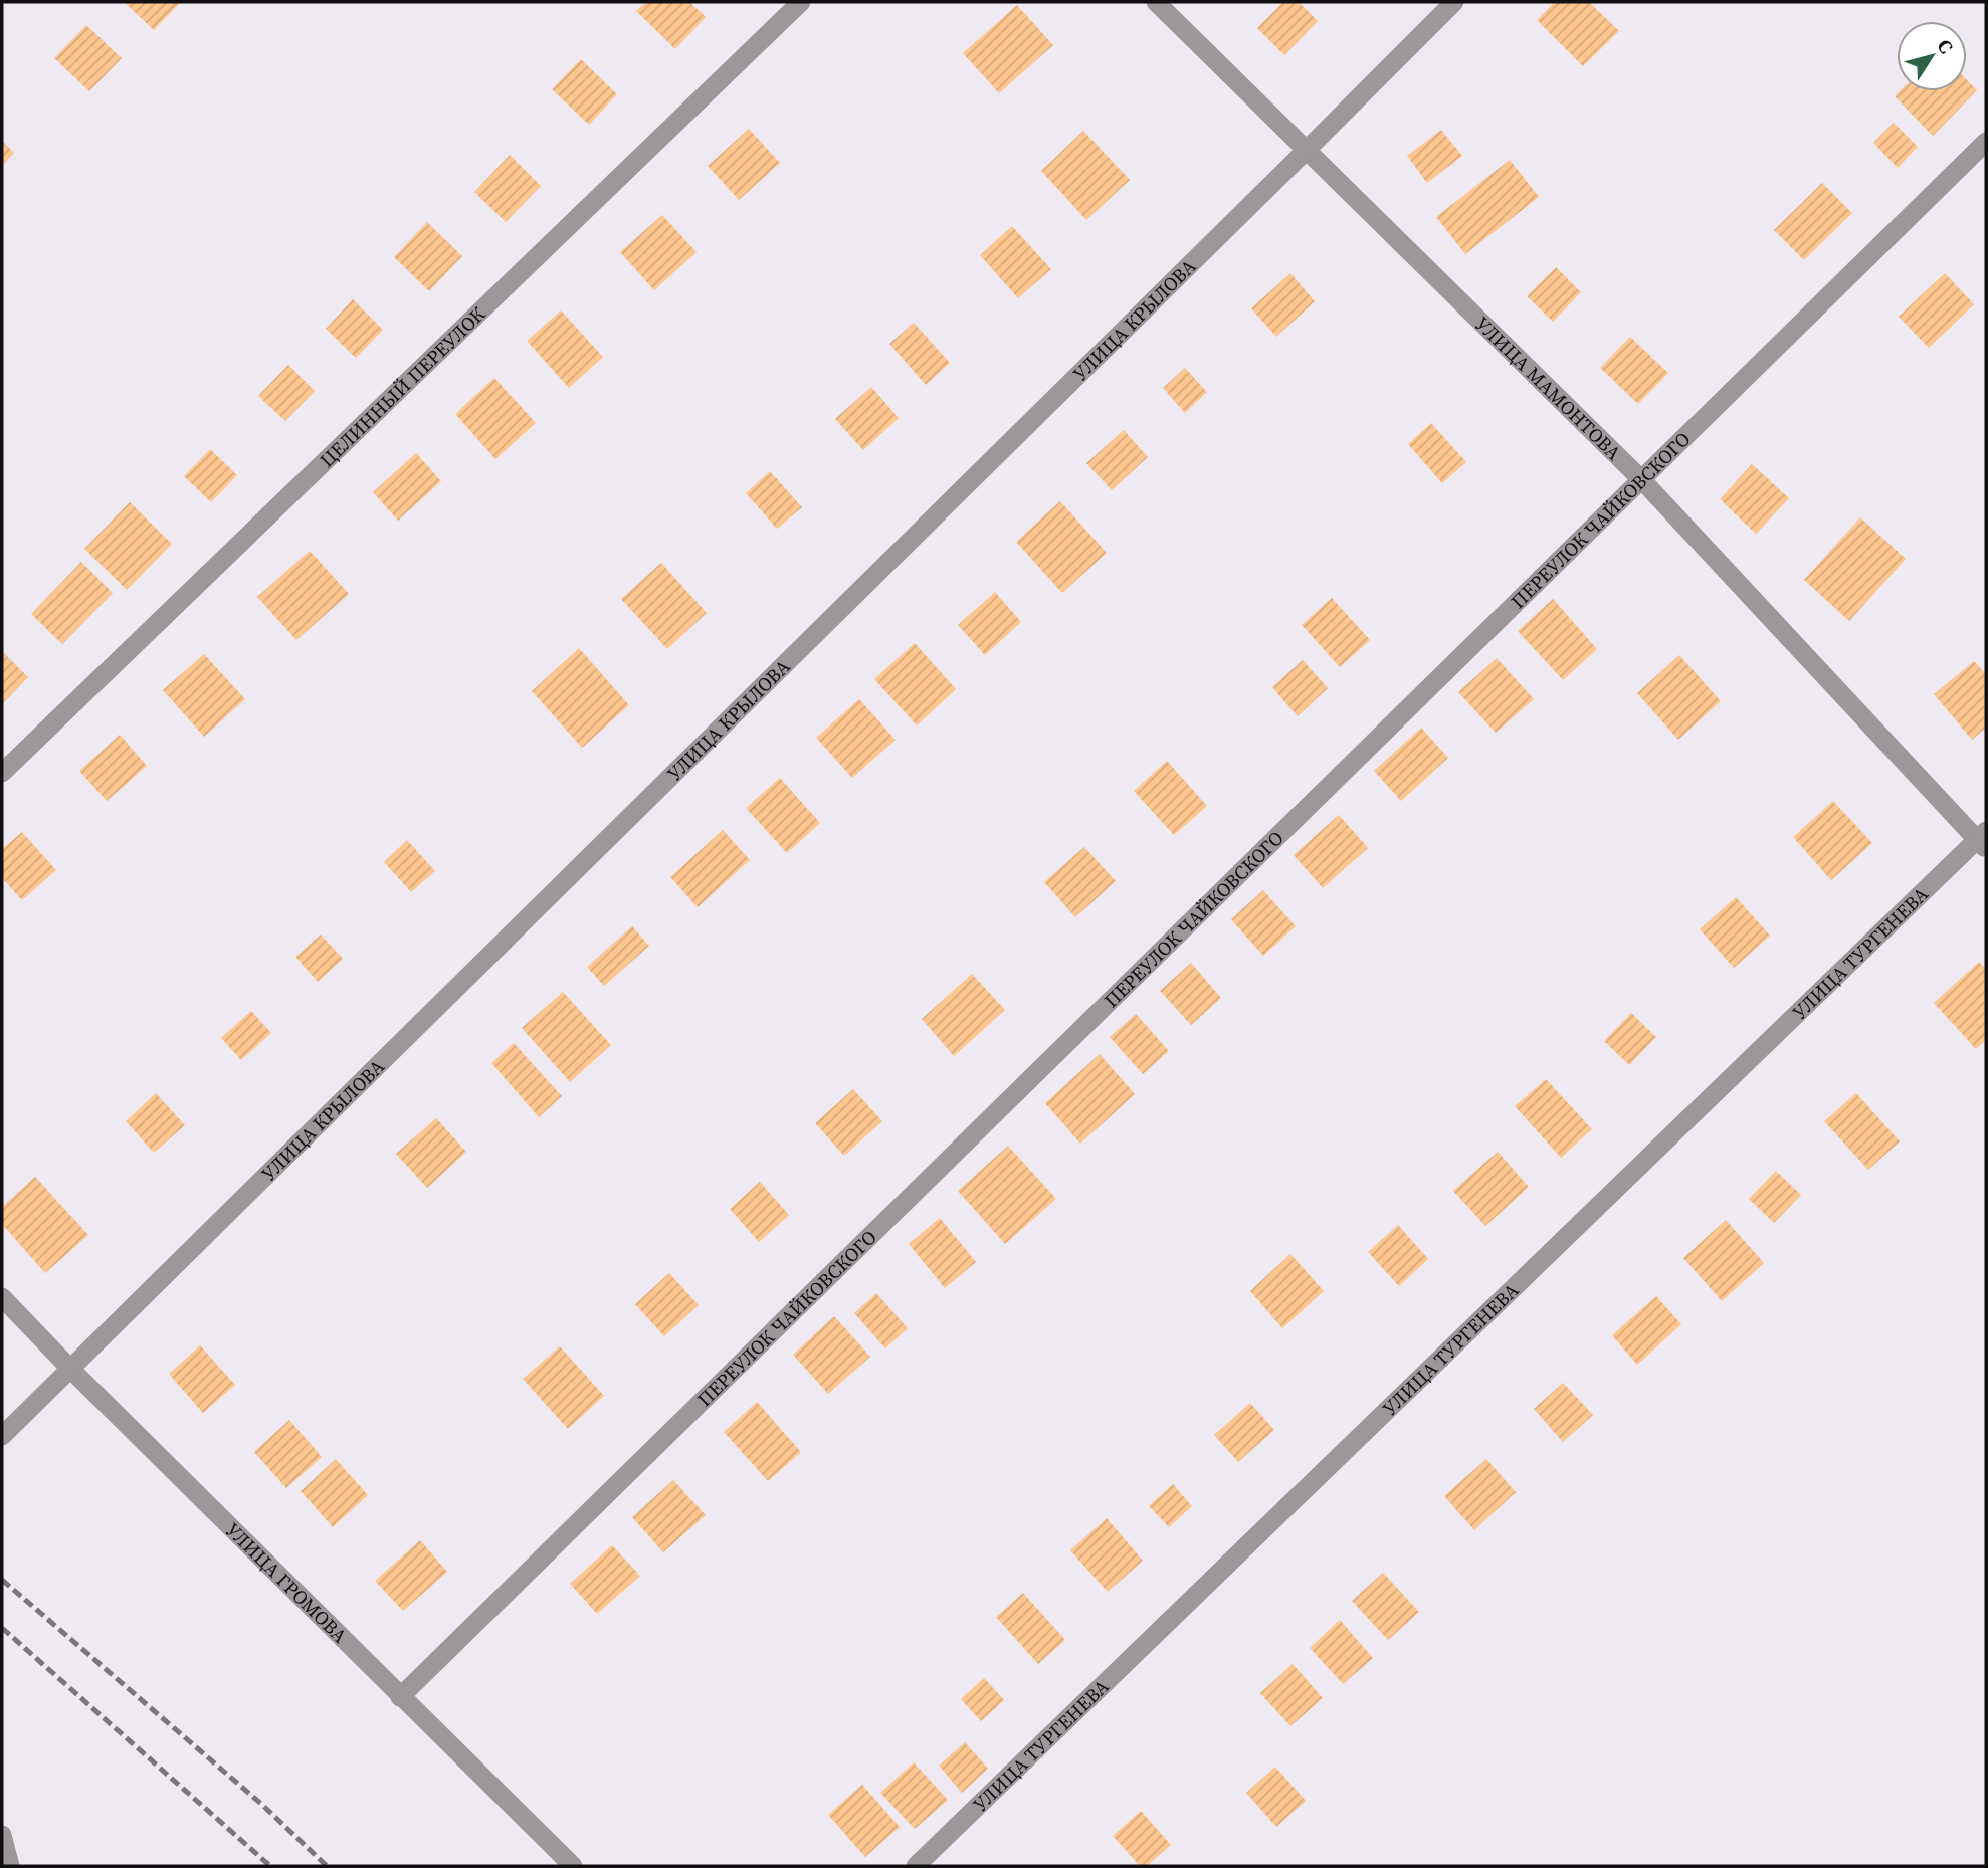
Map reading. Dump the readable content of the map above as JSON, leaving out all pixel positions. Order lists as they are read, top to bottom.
{
  "streets": {
    "street": [
      "УЛИЦА КРЫЛОВА",
      "ЦЕЛИННЫЙ ПЕРЕУЛОК",
      "УЛИЦА МАМОНТОВА",
      "ПЕРЕУЛОК ЧАЙКОВСКОГО",
      "УЛИЦА ТУРГЕНЕВА",
      "УЛИЦА ГРОМОВА"
    ]
  },
  "crossings": [
    ["УЛИЦА КРЫЛОВА", "УЛИЦА МАМОНТОВА"],
    ["УЛИЦА КРЫЛОВА", "УЛИЦА ГРОМОВА"],
    ["УЛИЦА МАМОНТОВА", "ПЕРЕУЛОК ЧАЙКОВСКОГО"],
    ["УЛИЦА МАМОНТОВА", "УЛИЦА ТУРГЕНЕВА"],
    ["ПЕРЕУЛОК ЧАЙКОВСКОГО", "УЛИЦА ГРОМОВА"]
  ],
  "north": "top right"
}
